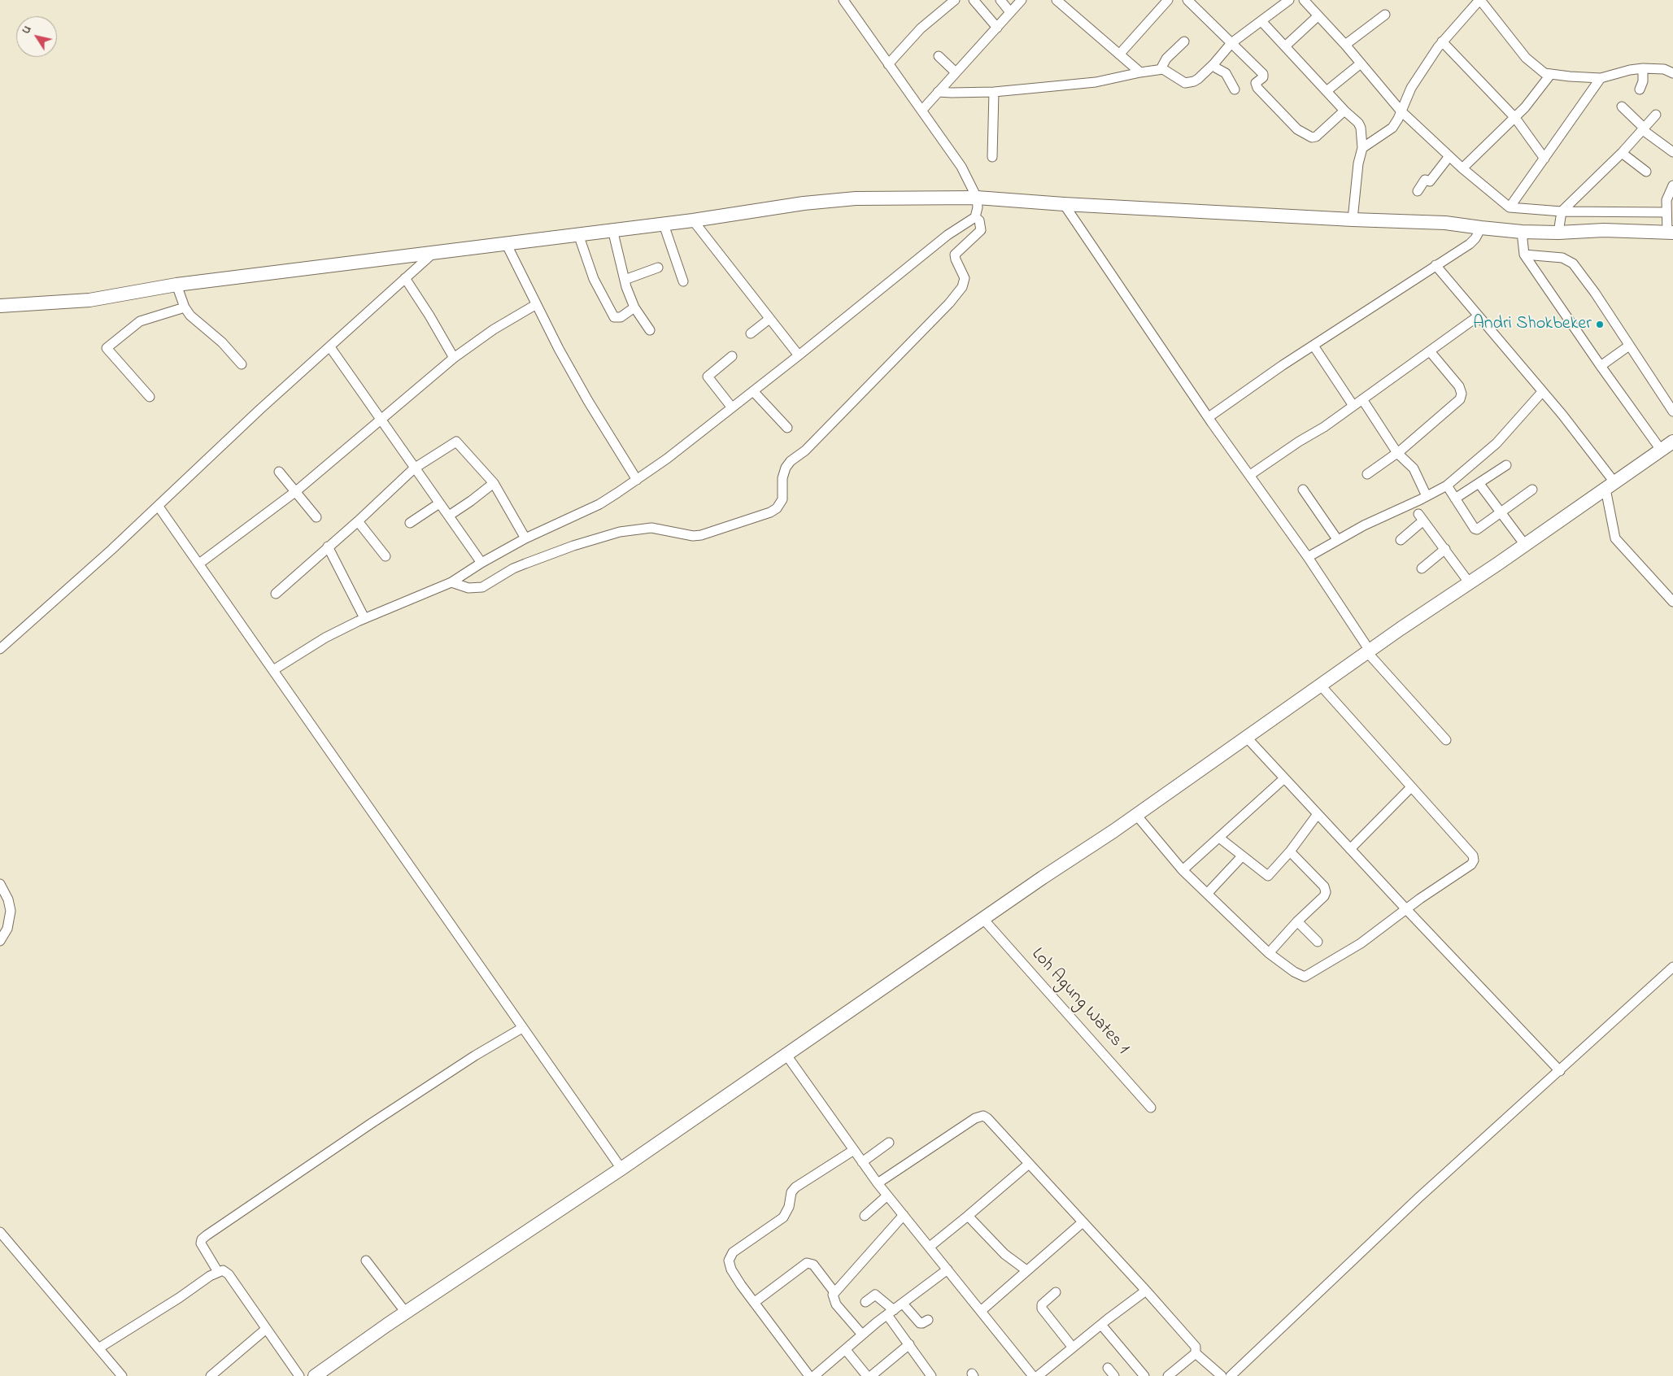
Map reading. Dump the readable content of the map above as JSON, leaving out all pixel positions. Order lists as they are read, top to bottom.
{
  "streets": {
    "street": ["Loh Agung Wates 1"]
  },
  "places": ["Andri Shokbeker"],
  "north": "top left"
}
